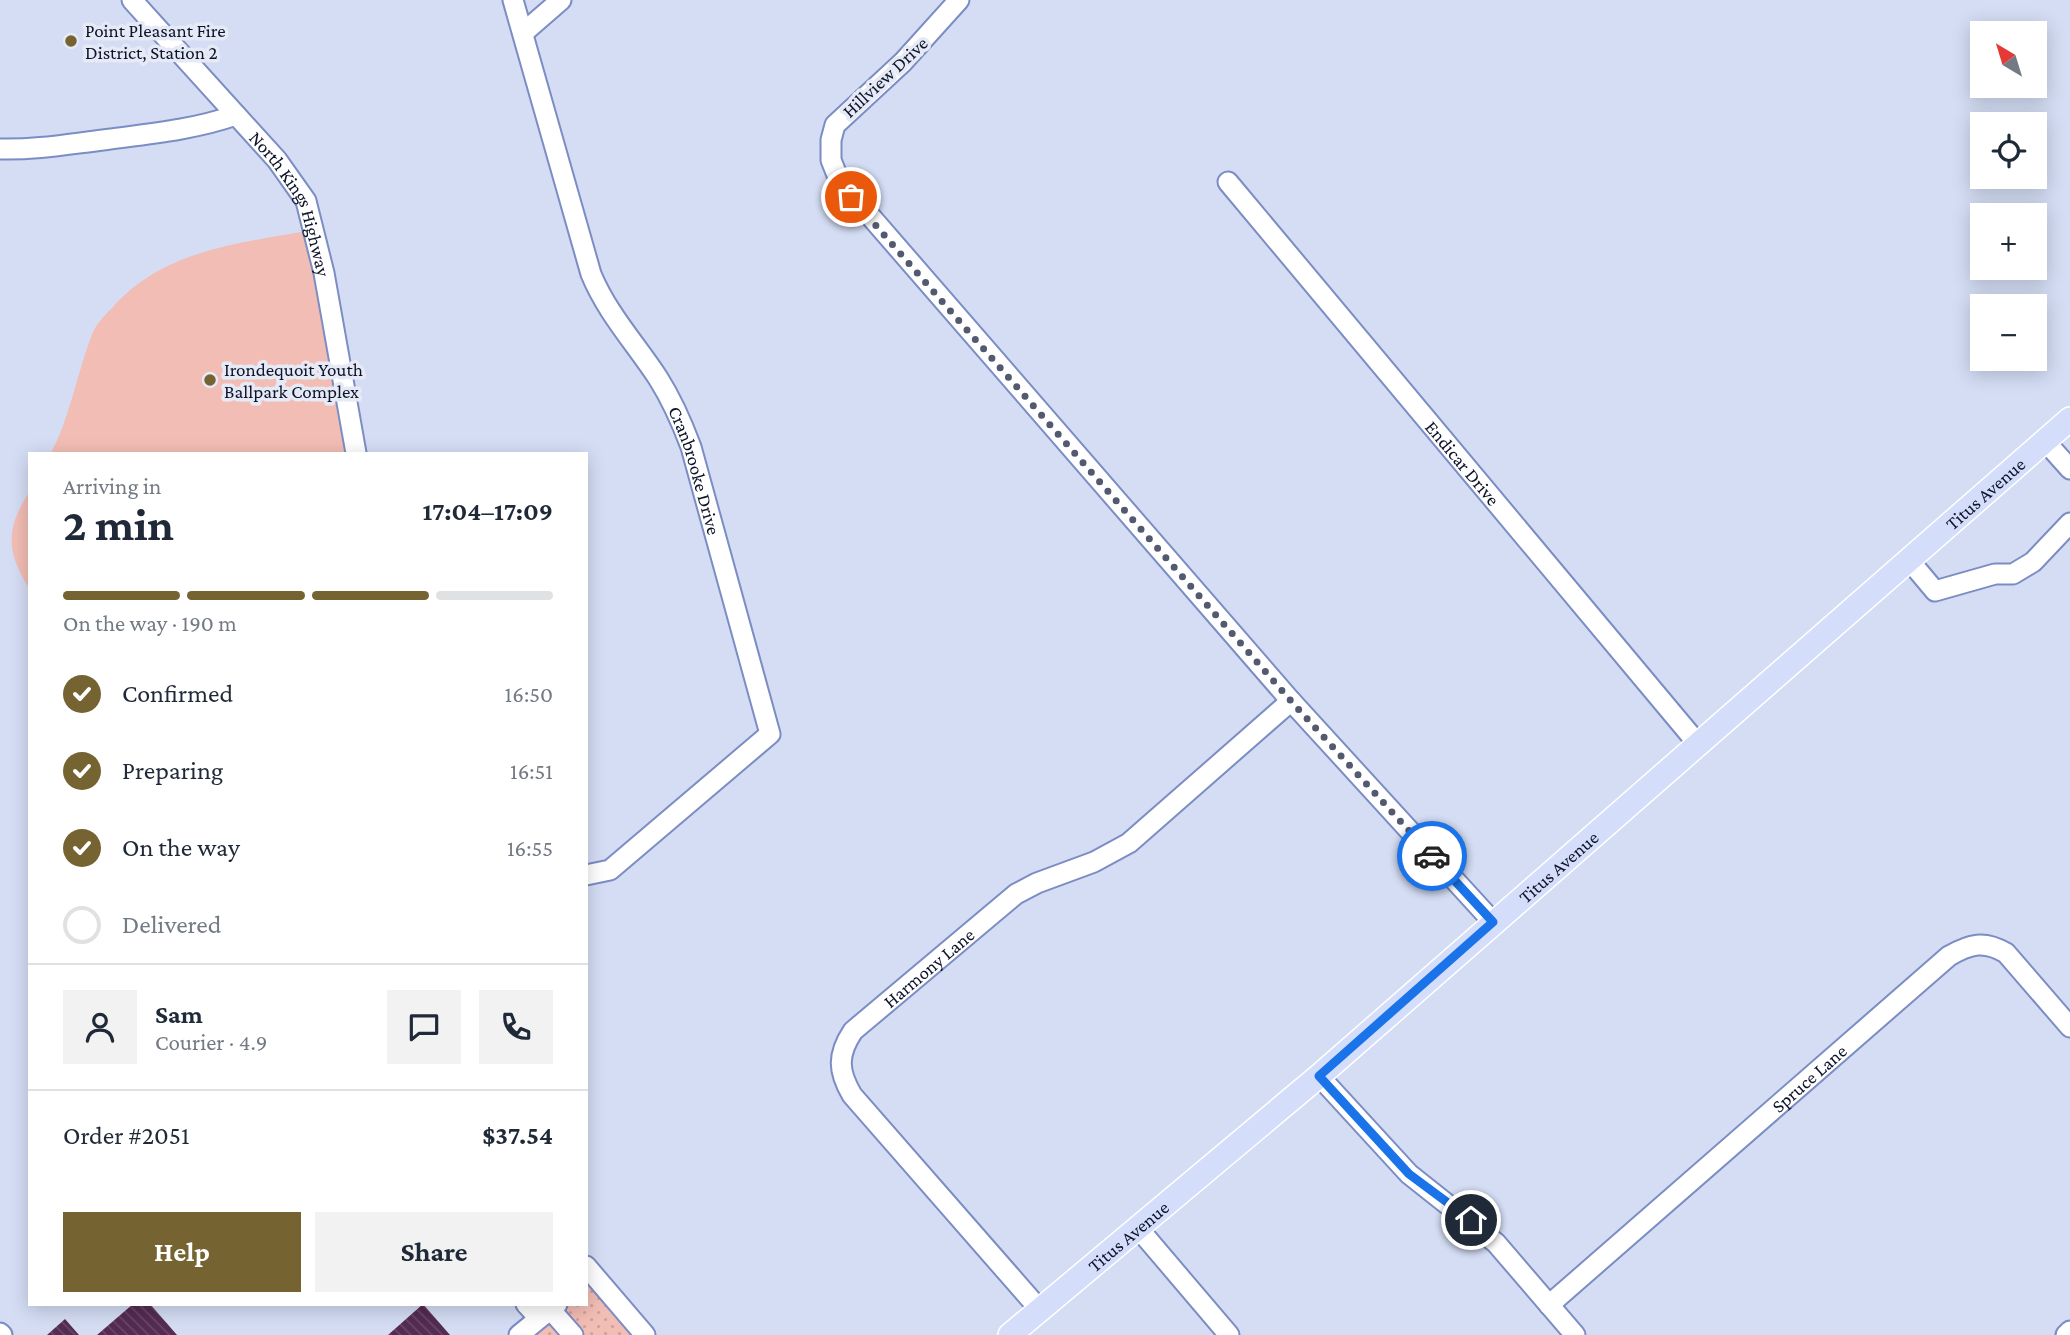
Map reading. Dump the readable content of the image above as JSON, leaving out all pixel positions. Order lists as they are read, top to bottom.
{
  "streets": {
    "main road": ["Titus Avenue"],
    "street": [
      "Hillview Drive",
      "North Kings Highway",
      "Endicar Drive",
      "Cranbrooke Drive",
      "Harmony Lane",
      "Spruce Lane"
    ]
  },
  "crossings": [
    ["Hillview Drive", "Titus Avenue"],
    ["Hillview Drive", "Harmony Lane"],
    ["Endicar Drive", "Titus Avenue"],
    ["Titus Avenue", "Harmony Lane"]
  ],
  "places": ["Point Pleasant Fire District, Station 2", "Irondequoit Youth Ballpark Complex"],
  "north": "top left",
  "page": {
    "map_buttons": ["+", "−"],
    "heading": ["2 min", "Arriving in", "17:04–17:09"],
    "panel": [
      "Sam",
      "Courier · 4.9",
      "Order #2051",
      "$37.54"
    ],
    "bar": "On the way · 190 m",
    "list": [
      ["Confirmed", "16:50"],
      ["Preparing", "16:51"],
      ["On the way", "16:55"],
      "Delivered"
    ],
    "buttons": ["Help", "Share"]
  }
}
